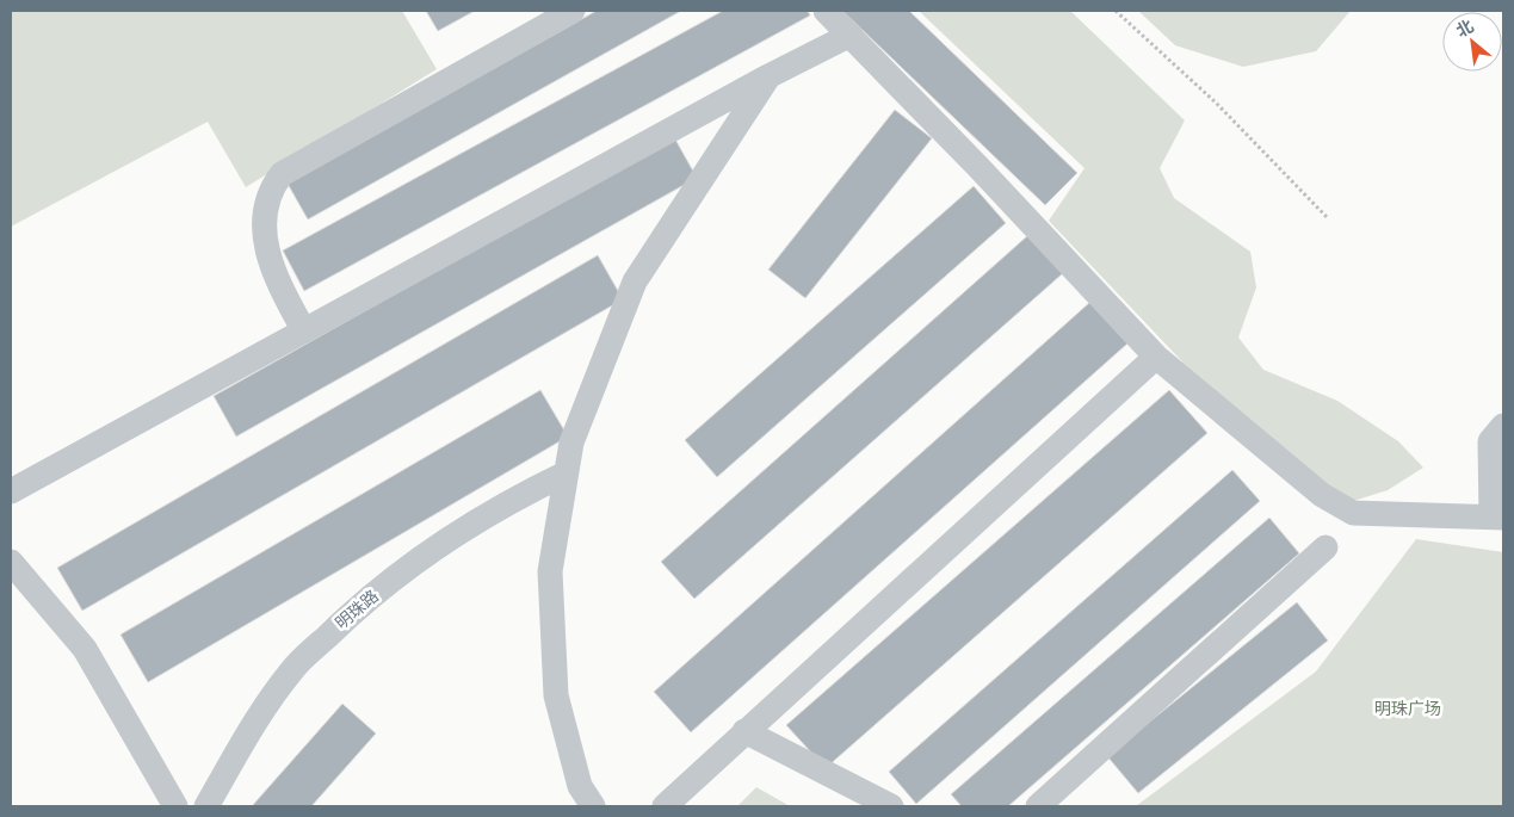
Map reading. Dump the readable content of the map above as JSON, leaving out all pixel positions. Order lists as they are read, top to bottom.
{
  "streets": {
    "street": ["明珠路"]
  },
  "parks": ["明珠广场"],
  "north": "top left"
}
